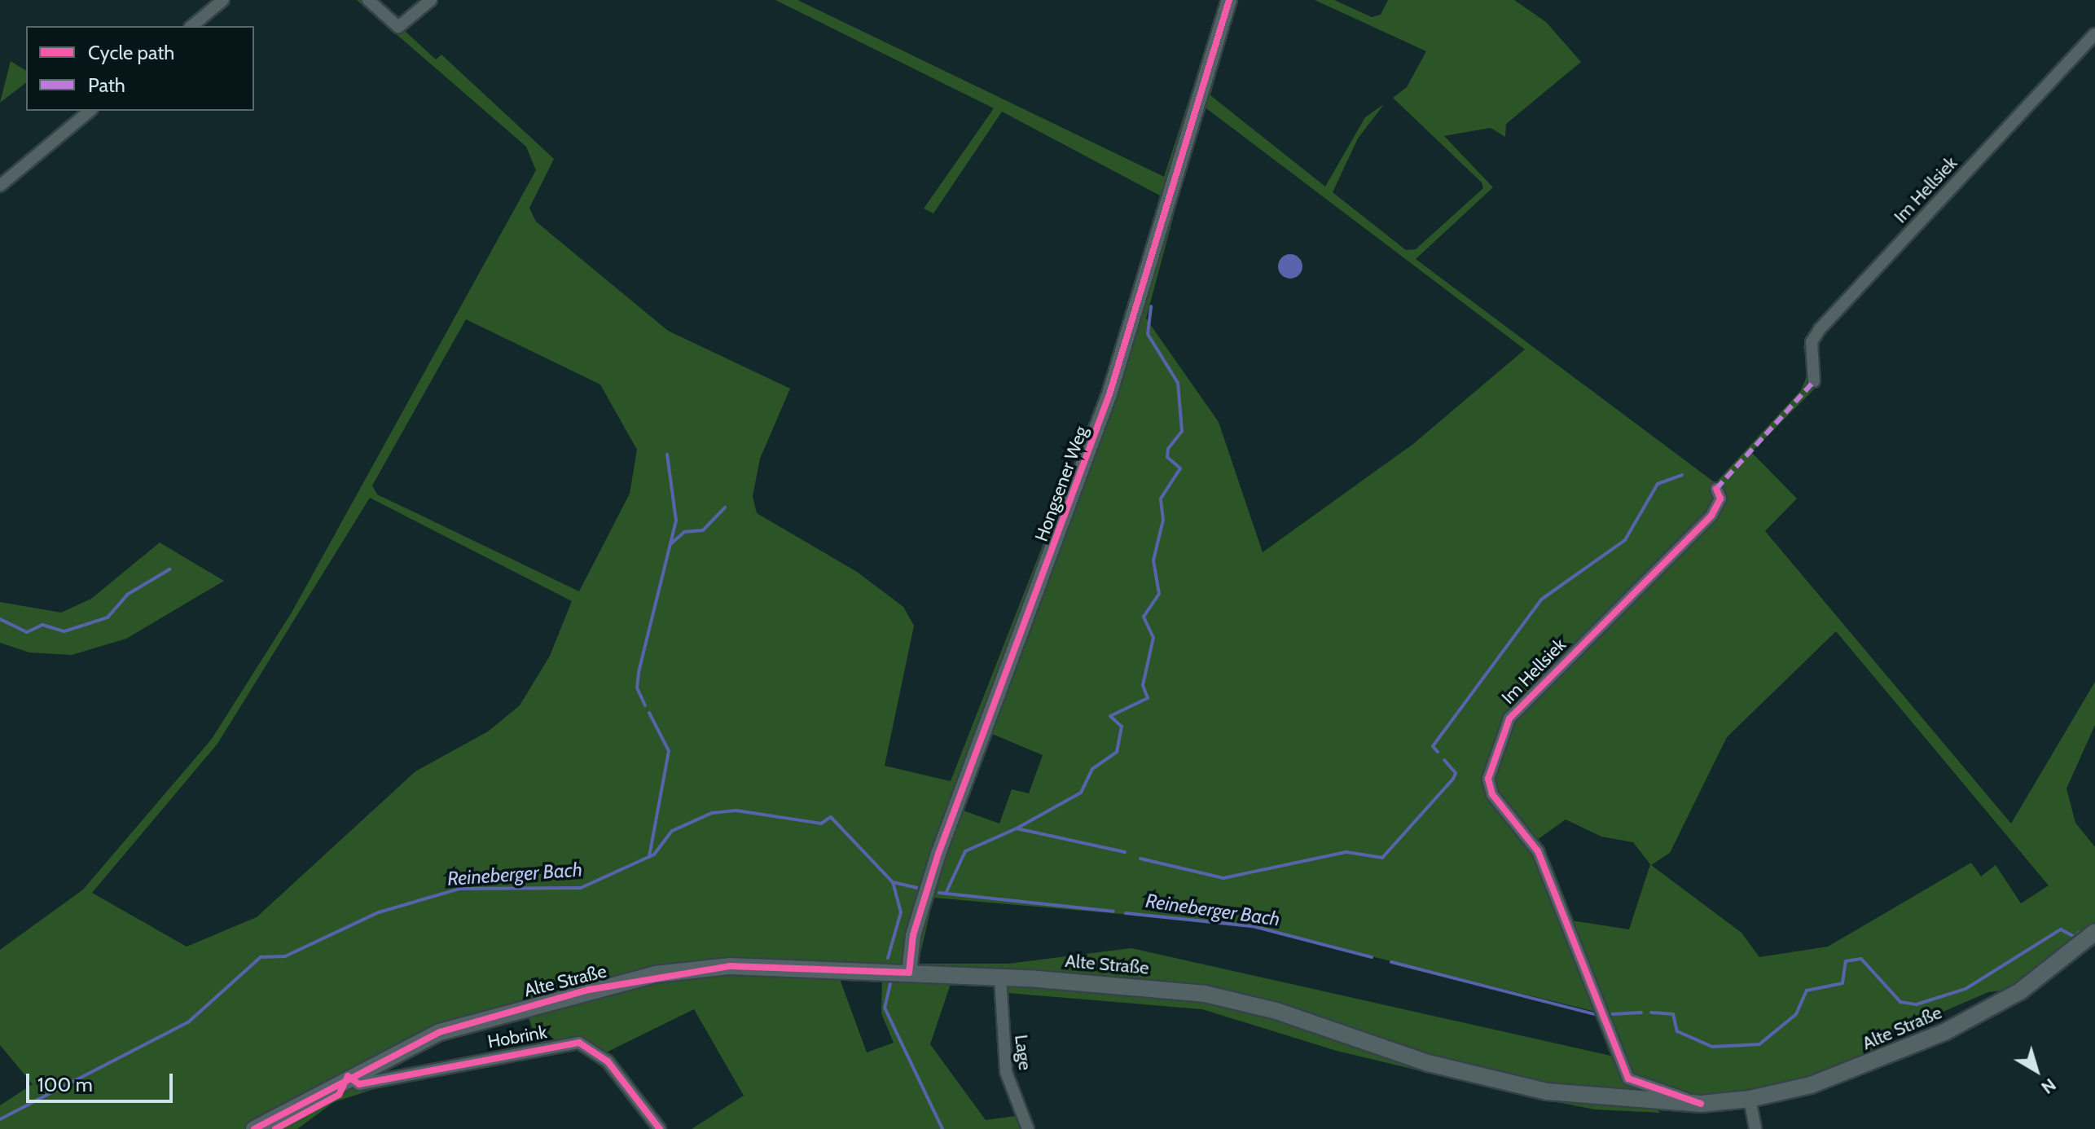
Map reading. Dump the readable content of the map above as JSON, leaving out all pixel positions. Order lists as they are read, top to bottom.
{
  "streets": {
    "main road": ["Alte Straße"],
    "street": [
      "Im Hellsiek",
      "Hongsener Weg",
      "Hobrink",
      "Lage"
    ]
  },
  "crossings": [
    ["Im Hellsiek", "Alte Straße"],
    ["Hongsener Weg", "Alte Straße"],
    ["Alte Straße", "Hobrink"],
    ["Alte Straße", "Lage"]
  ],
  "water": ["Reineberger Bach"],
  "legend": ["Cycle path", "Path"],
  "scale_bar": "100 m",
  "north": "bottom right"
}
